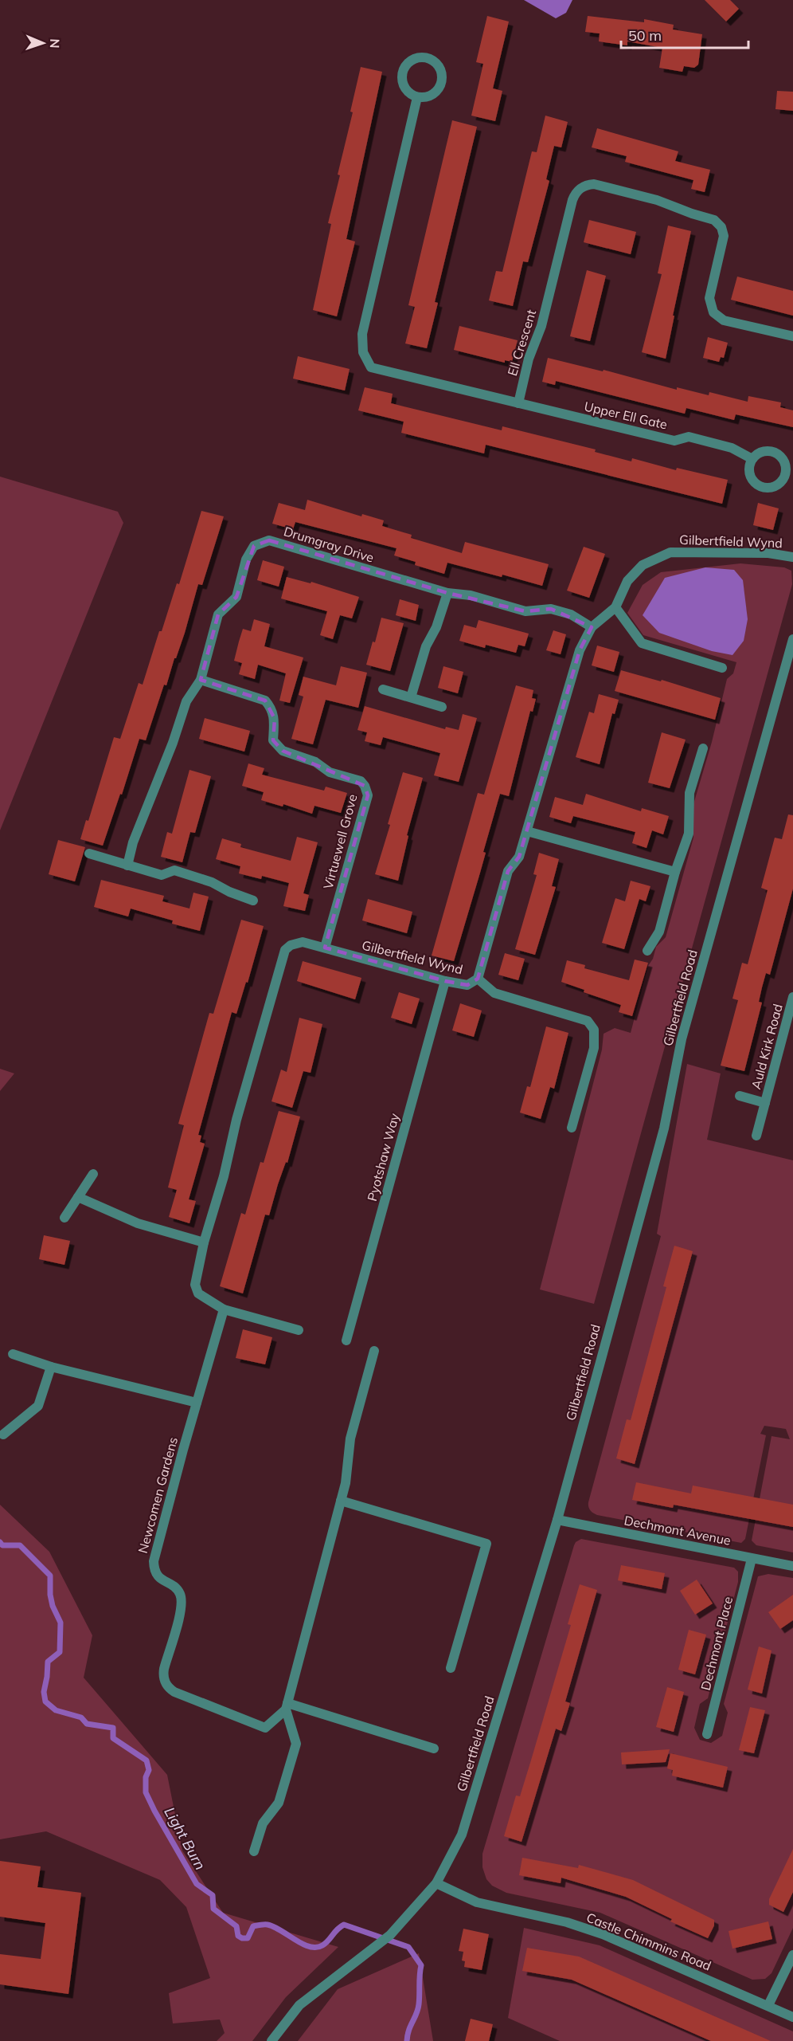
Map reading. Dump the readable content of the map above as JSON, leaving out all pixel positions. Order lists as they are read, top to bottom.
{
  "streets": {
    "street": [
      "Ell Crescent",
      "Upper Ell Gate",
      "Gilbertfield Wynd",
      "Drumgray Drive",
      "Virtuewell Grove",
      "Gilbertfield Road",
      "Auld Kirk Road",
      "Pyotshaw Way",
      "Newcomen Gardens",
      "Dechmont Avenue",
      "Dechmont Place",
      "Castle Chimmins Road"
    ]
  },
  "crossings": [
    ["Ell Crescent", "Upper Ell Gate"],
    ["Gilbertfield Wynd", "Drumgray Drive"],
    ["Gilbertfield Wynd", "Virtuewell Grove"],
    ["Gilbertfield Wynd", "Pyotshaw Way"],
    ["Gilbertfield Wynd", "Newcomen Gardens"],
    ["Drumgray Drive", "Virtuewell Grove"],
    ["Gilbertfield Road", "Dechmont Avenue"],
    ["Gilbertfield Road", "Castle Chimmins Road"],
    ["Dechmont Avenue", "Dechmont Place"]
  ],
  "water": ["Light Burn"],
  "scale_bar": "50 m",
  "north": "right"
}
